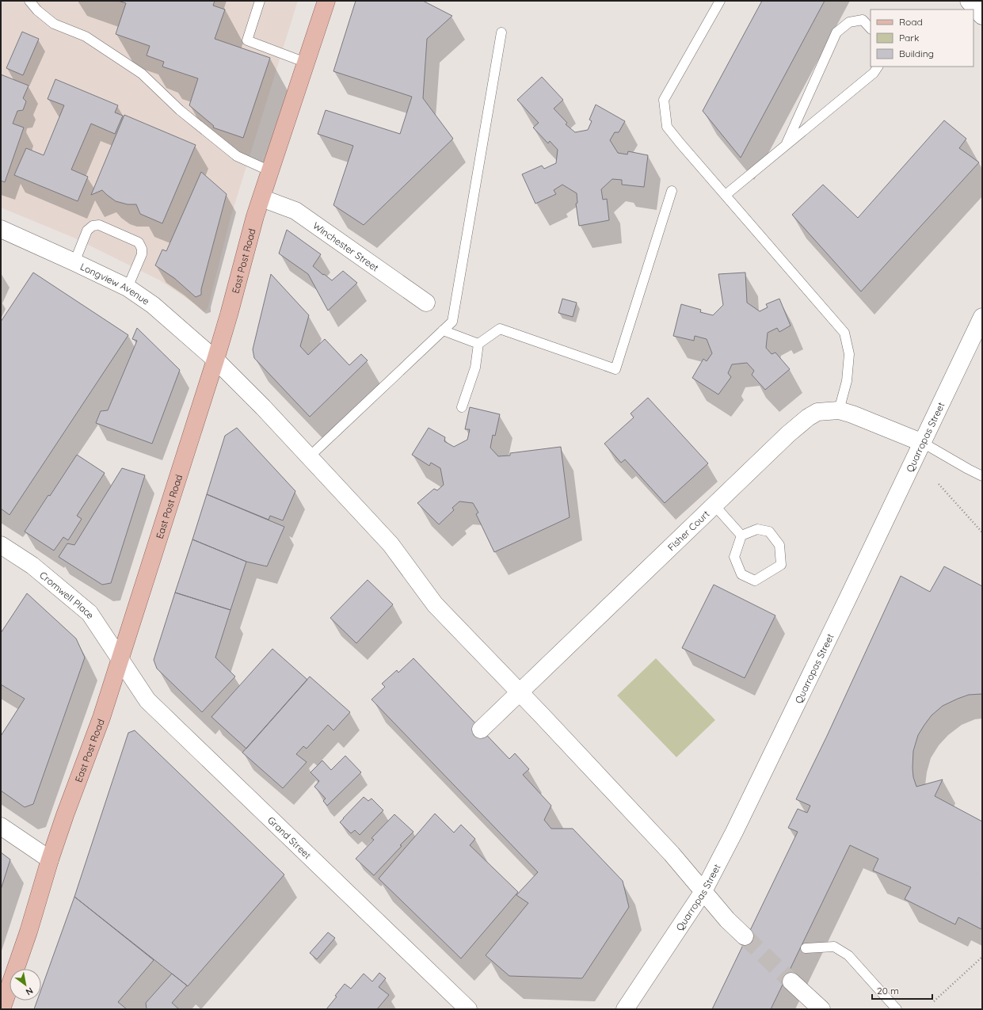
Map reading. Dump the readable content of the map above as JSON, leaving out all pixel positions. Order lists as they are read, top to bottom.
{
  "streets": {
    "main road": ["East Post Road"],
    "street": [
      "Winchester Street",
      "Longview Avenue",
      "Quarropas Street",
      "Fisher Court",
      "Cromwell Place",
      "Grand Street"
    ]
  },
  "crossings": [
    ["Winchester Street", "East Post Road"],
    ["East Post Road", "Longview Avenue"],
    ["East Post Road", "Cromwell Place"],
    ["East Post Road", "Grand Street"],
    ["Longview Avenue", "Quarropas Street"],
    ["Longview Avenue", "Fisher Court"],
    ["Quarropas Street", "Fisher Court"],
    ["Cromwell Place", "Grand Street"]
  ],
  "legend": ["Road", "Park", "Building"],
  "scale_bar": "20 m",
  "north": "bottom right"
}
